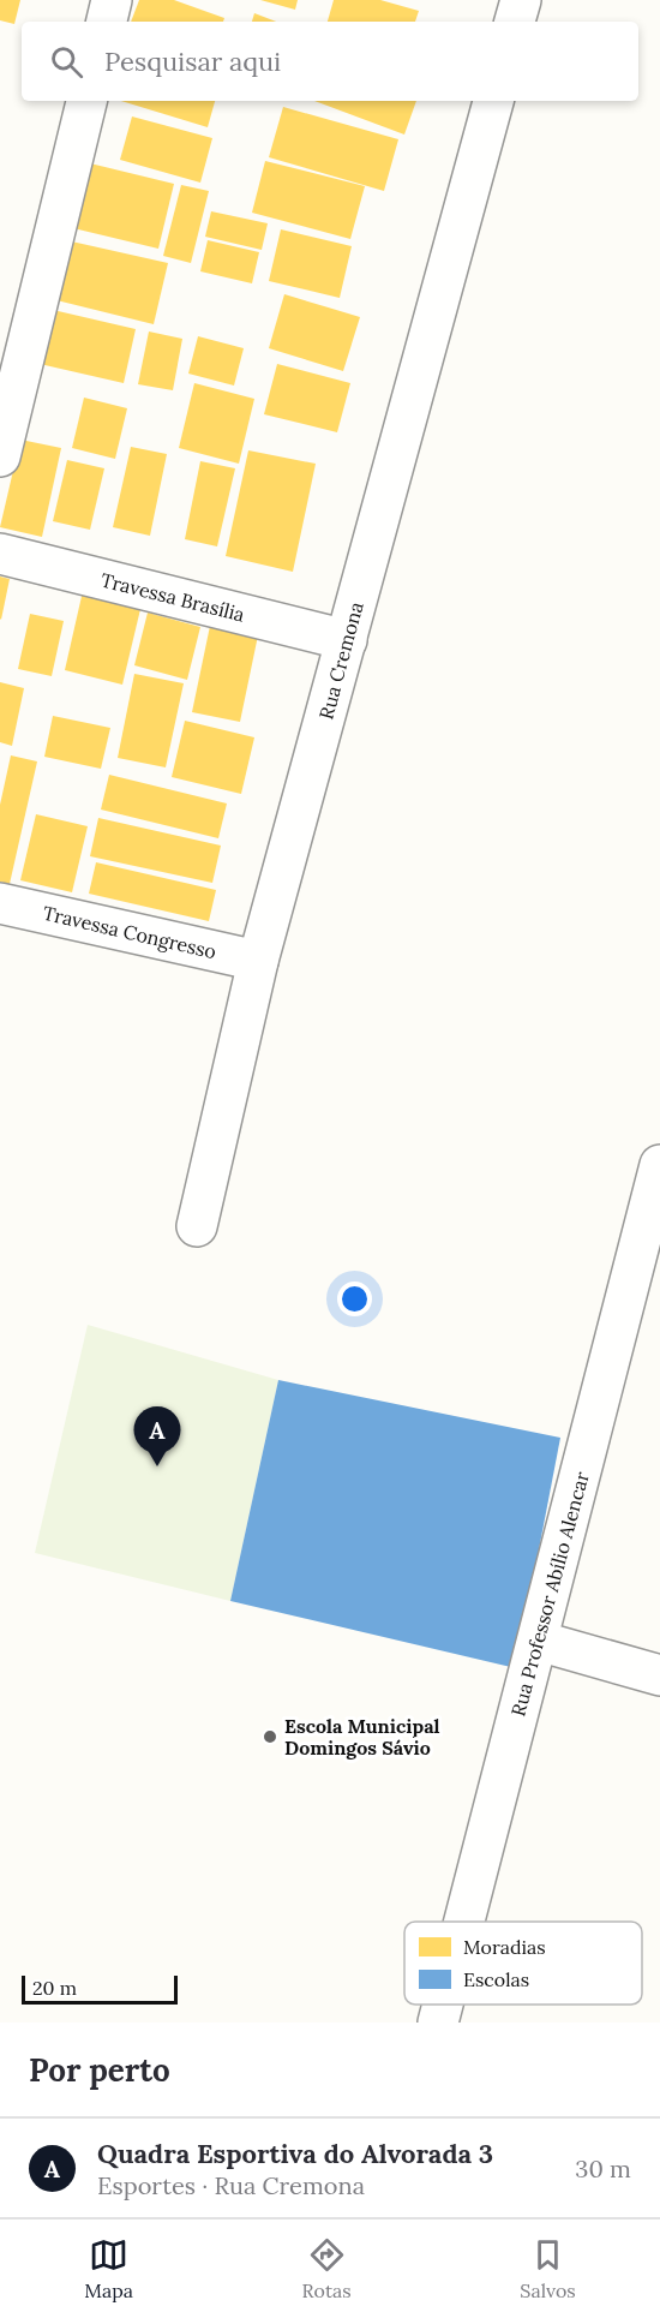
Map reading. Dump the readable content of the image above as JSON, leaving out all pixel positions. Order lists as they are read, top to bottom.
{
  "streets": {
    "street": [
      "Travessa Brasília",
      "Rua Cremona",
      "Travessa Congresso",
      "Rua Professor Abílio Alencar"
    ]
  },
  "crossings": [
    ["Travessa Brasília", "Rua Cremona"],
    ["Rua Cremona", "Travessa Congresso"]
  ],
  "places": ["Escola Municipal Domingos Sávio"],
  "legend": ["Moradias", "Escolas"],
  "scale_bar": "20 m",
  "page": {
    "search": "Pesquisar aqui",
    "pins": "A",
    "scale": "20 m",
    "heading": "Por perto",
    "list": [
      {
        "mark": "A",
        "name": "Quadra Esportiva do Alvorada 3",
        "note": "Esportes · Rua Cremona",
        "value": "30 m"
      }
    ],
    "nav": ["Mapa", "Rotas", "Salvos"]
  }
}
